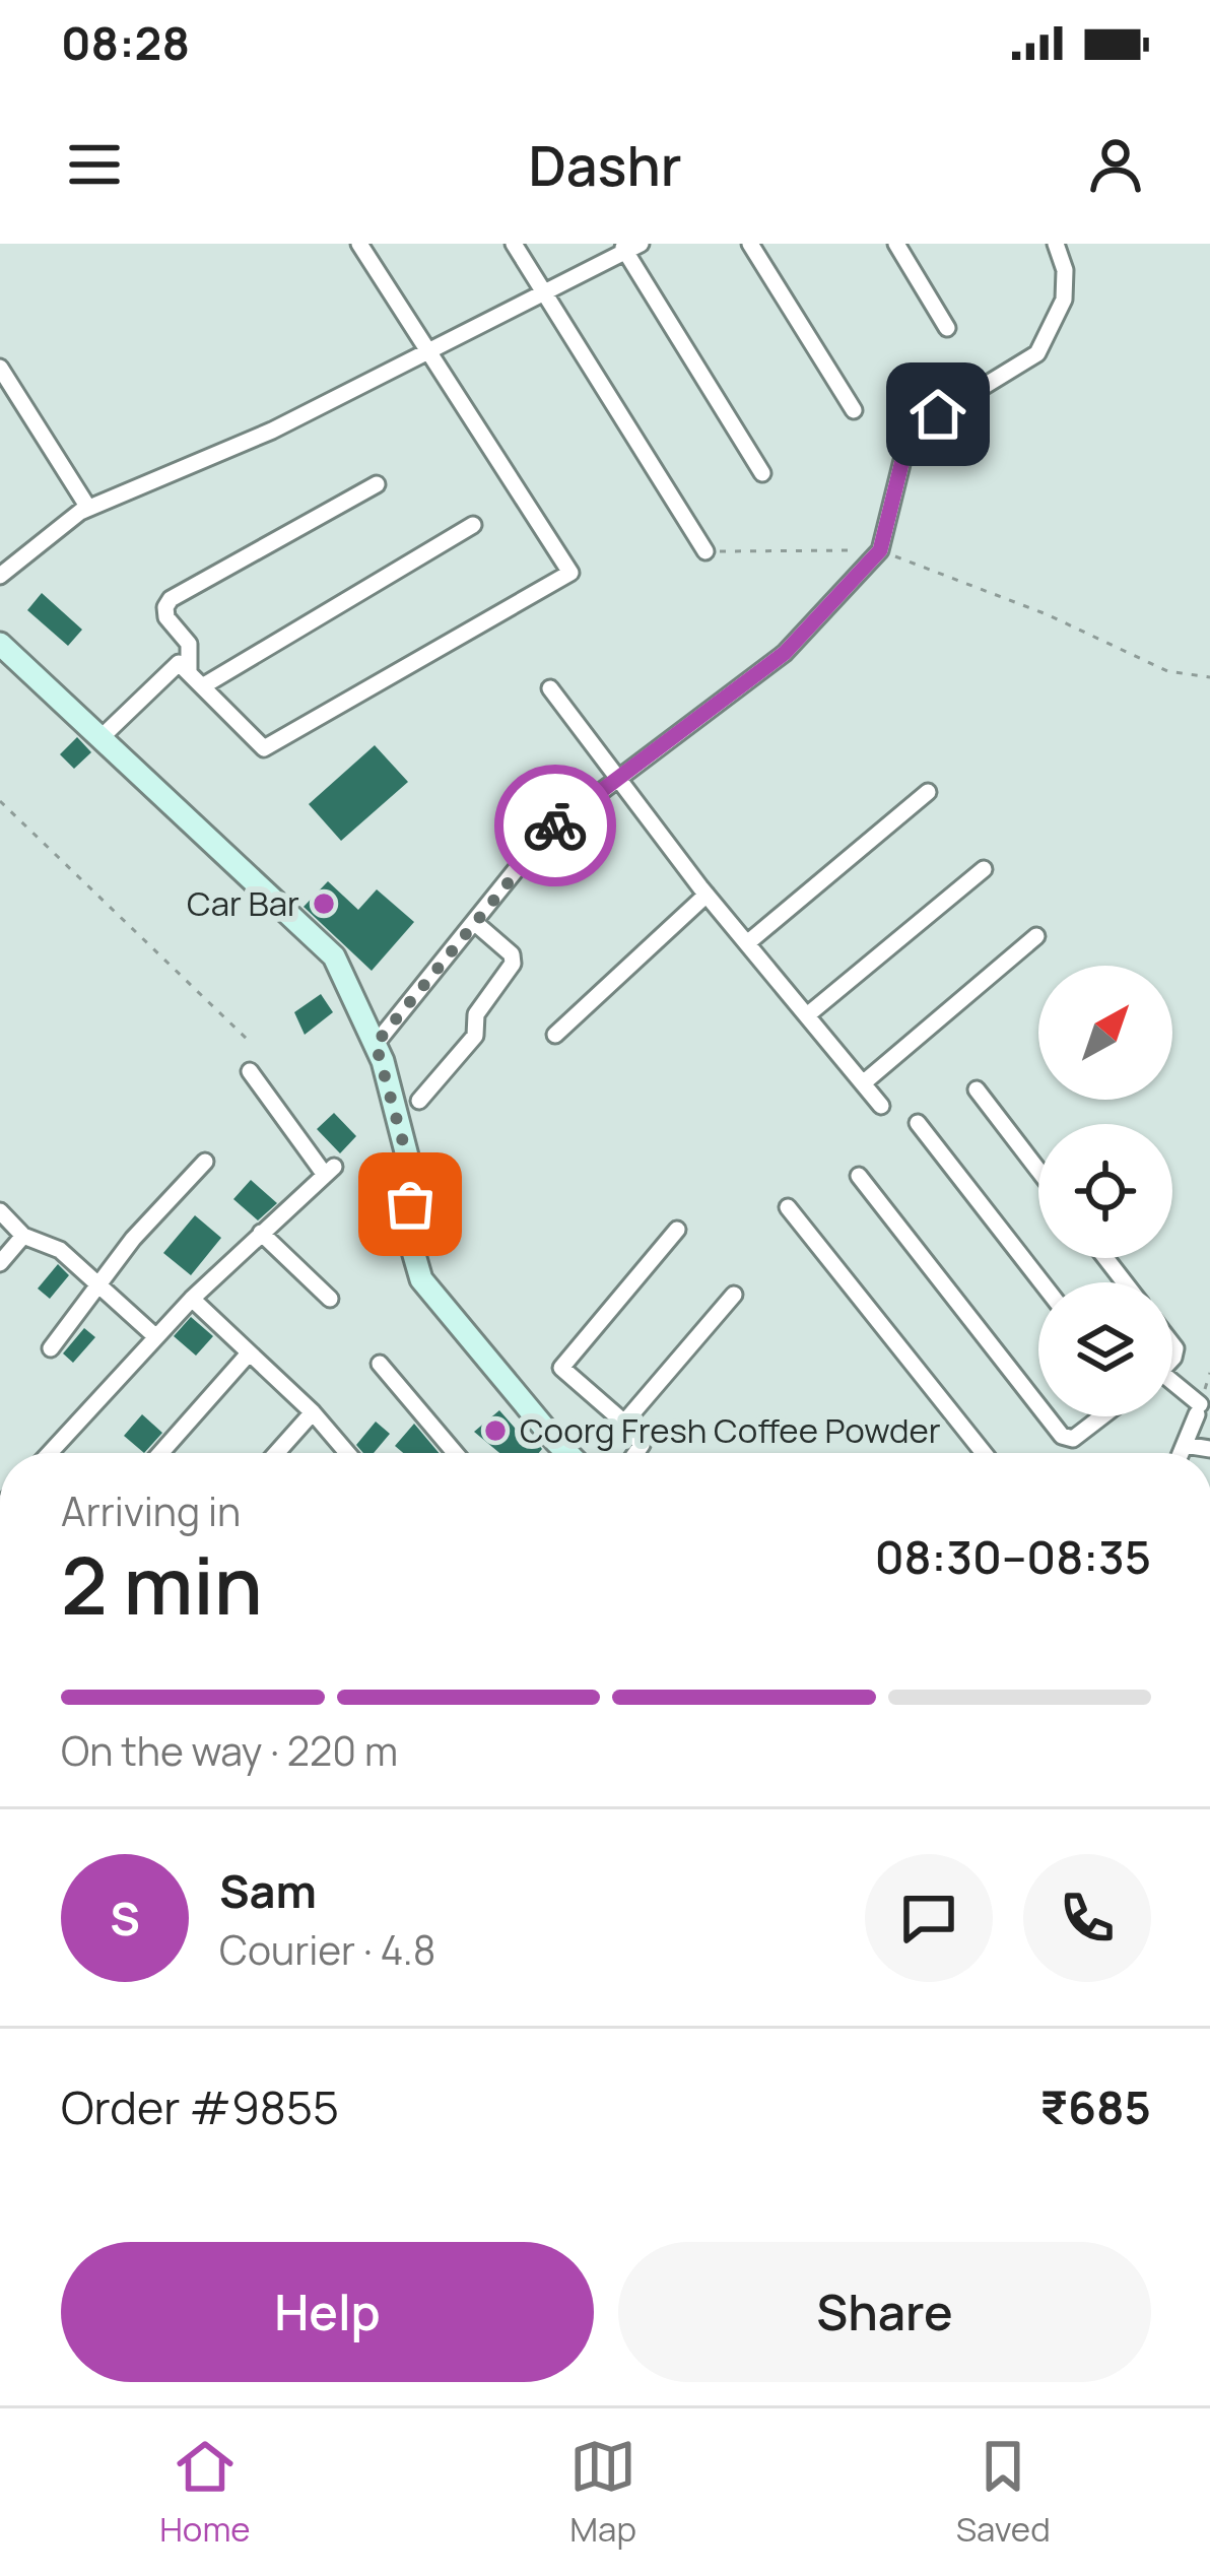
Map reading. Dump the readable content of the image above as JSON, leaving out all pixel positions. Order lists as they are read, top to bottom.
{
  "places": ["Car Bar", "Coorg Fresh Coffee Powder"],
  "north": "top right",
  "page": {
    "status": "08:28",
    "header": "Dashr",
    "heading": ["2 min", "Arriving in", "08:30–08:35"],
    "panel": [
      "Sam",
      "Courier · 4.8",
      "Order #9855",
      "₹685"
    ],
    "bar": "On the way · 220 m",
    "round": "S",
    "buttons": ["Help", "Share"],
    "tabs": ["Home", "Map", "Saved"]
  }
}
